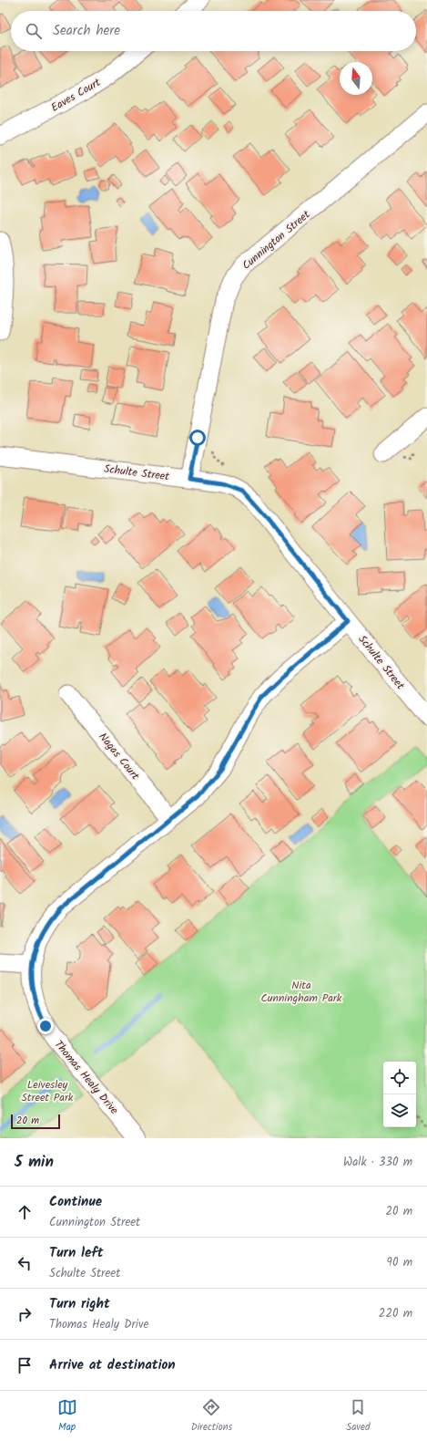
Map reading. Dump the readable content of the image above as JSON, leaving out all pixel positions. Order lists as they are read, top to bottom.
{
  "streets": {
    "street": [
      "Eaves Court",
      "Cunnington Street",
      "Schulte Street",
      "Nagas Court",
      "Thomas Healy Drive"
    ]
  },
  "crossings": [
    ["Cunnington Street", "Schulte Street"],
    ["Schulte Street", "Thomas Healy Drive"],
    ["Nagas Court", "Thomas Healy Drive"]
  ],
  "parks": ["Nita Cunningham Park", "Leivesley Street Park"],
  "scale_bar": "20 m",
  "north": "top",
  "page": {
    "search": "Search here",
    "scale": "20 m",
    "heading": ["5 min", "Walk · 330 m"],
    "list": [
      ["Continue", "Cunnington Street", "20 m"],
      ["Turn left", "Schulte Street", "90 m"],
      ["Turn right", "Thomas Healy Drive", "220 m"],
      "Arrive at destination"
    ],
    "nav": ["Map", "Directions", "Saved"]
  }
}
